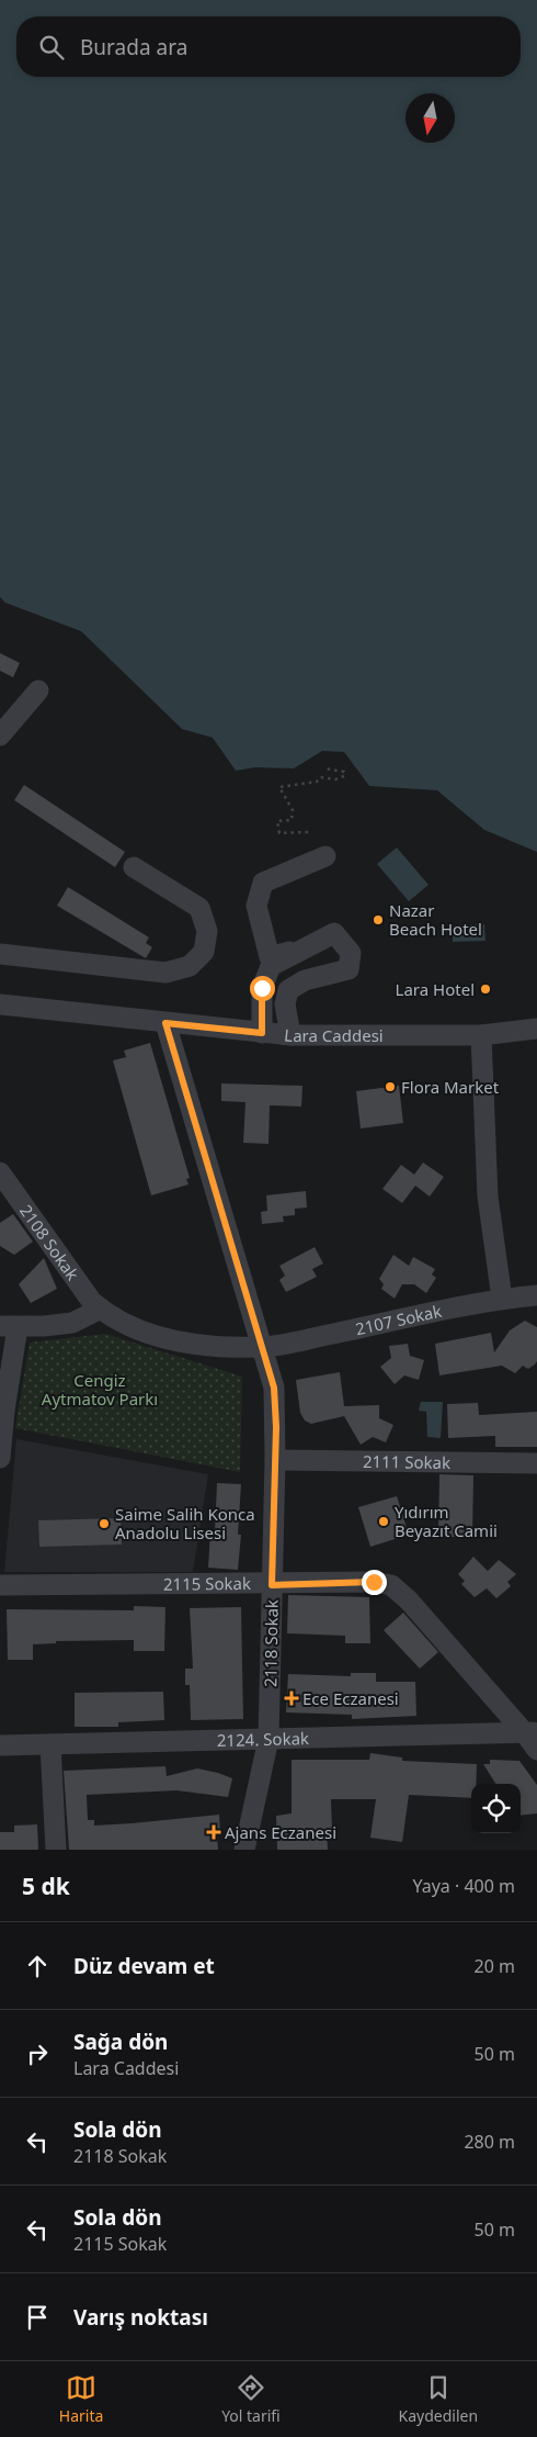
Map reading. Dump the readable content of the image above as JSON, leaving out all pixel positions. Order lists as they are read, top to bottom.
{
  "streets": {
    "street": [
      "Lara Caddesi",
      "2108 Sokak",
      "2107 Sokak",
      "2111 Sokak",
      "2115 Sokak",
      "2118 Sokak",
      "2124. Sokak"
    ]
  },
  "crossings": [
    ["Lara Caddesi", "2118 Sokak"],
    ["2108 Sokak", "2107 Sokak"],
    ["2108 Sokak", "2118 Sokak"],
    ["2107 Sokak", "2118 Sokak"],
    ["2111 Sokak", "2118 Sokak"],
    ["2115 Sokak", "2118 Sokak"],
    ["2115 Sokak", "2124. Sokak"],
    ["2118 Sokak", "2124. Sokak"]
  ],
  "parks": ["Cengiz Aytmatov Parkı"],
  "places": {
    "other": [
      "Nazar Beach Hotel",
      "Lara Hotel",
      "Flora Market",
      "Yıdırım Beyazıt Camii",
      "Saime Salih Konca Anadolu Lisesi"
    ],
    "health": ["Ece Eczanesi", "Ajans Eczanesi"]
  },
  "north": "bottom",
  "page": {
    "search": "Burada ara",
    "heading": ["5 dk", "Yaya · 400 m"],
    "list": [
      ["Düz devam et", "20 m"],
      ["Sağa dön", "Lara Caddesi", "50 m"],
      ["Sola dön", "2118 Sokak", "280 m"],
      ["Sola dön", "2115 Sokak", "50 m"],
      "Varış noktası"
    ],
    "nav": ["Harita", "Yol tarifi", "Kaydedilen"]
  }
}
